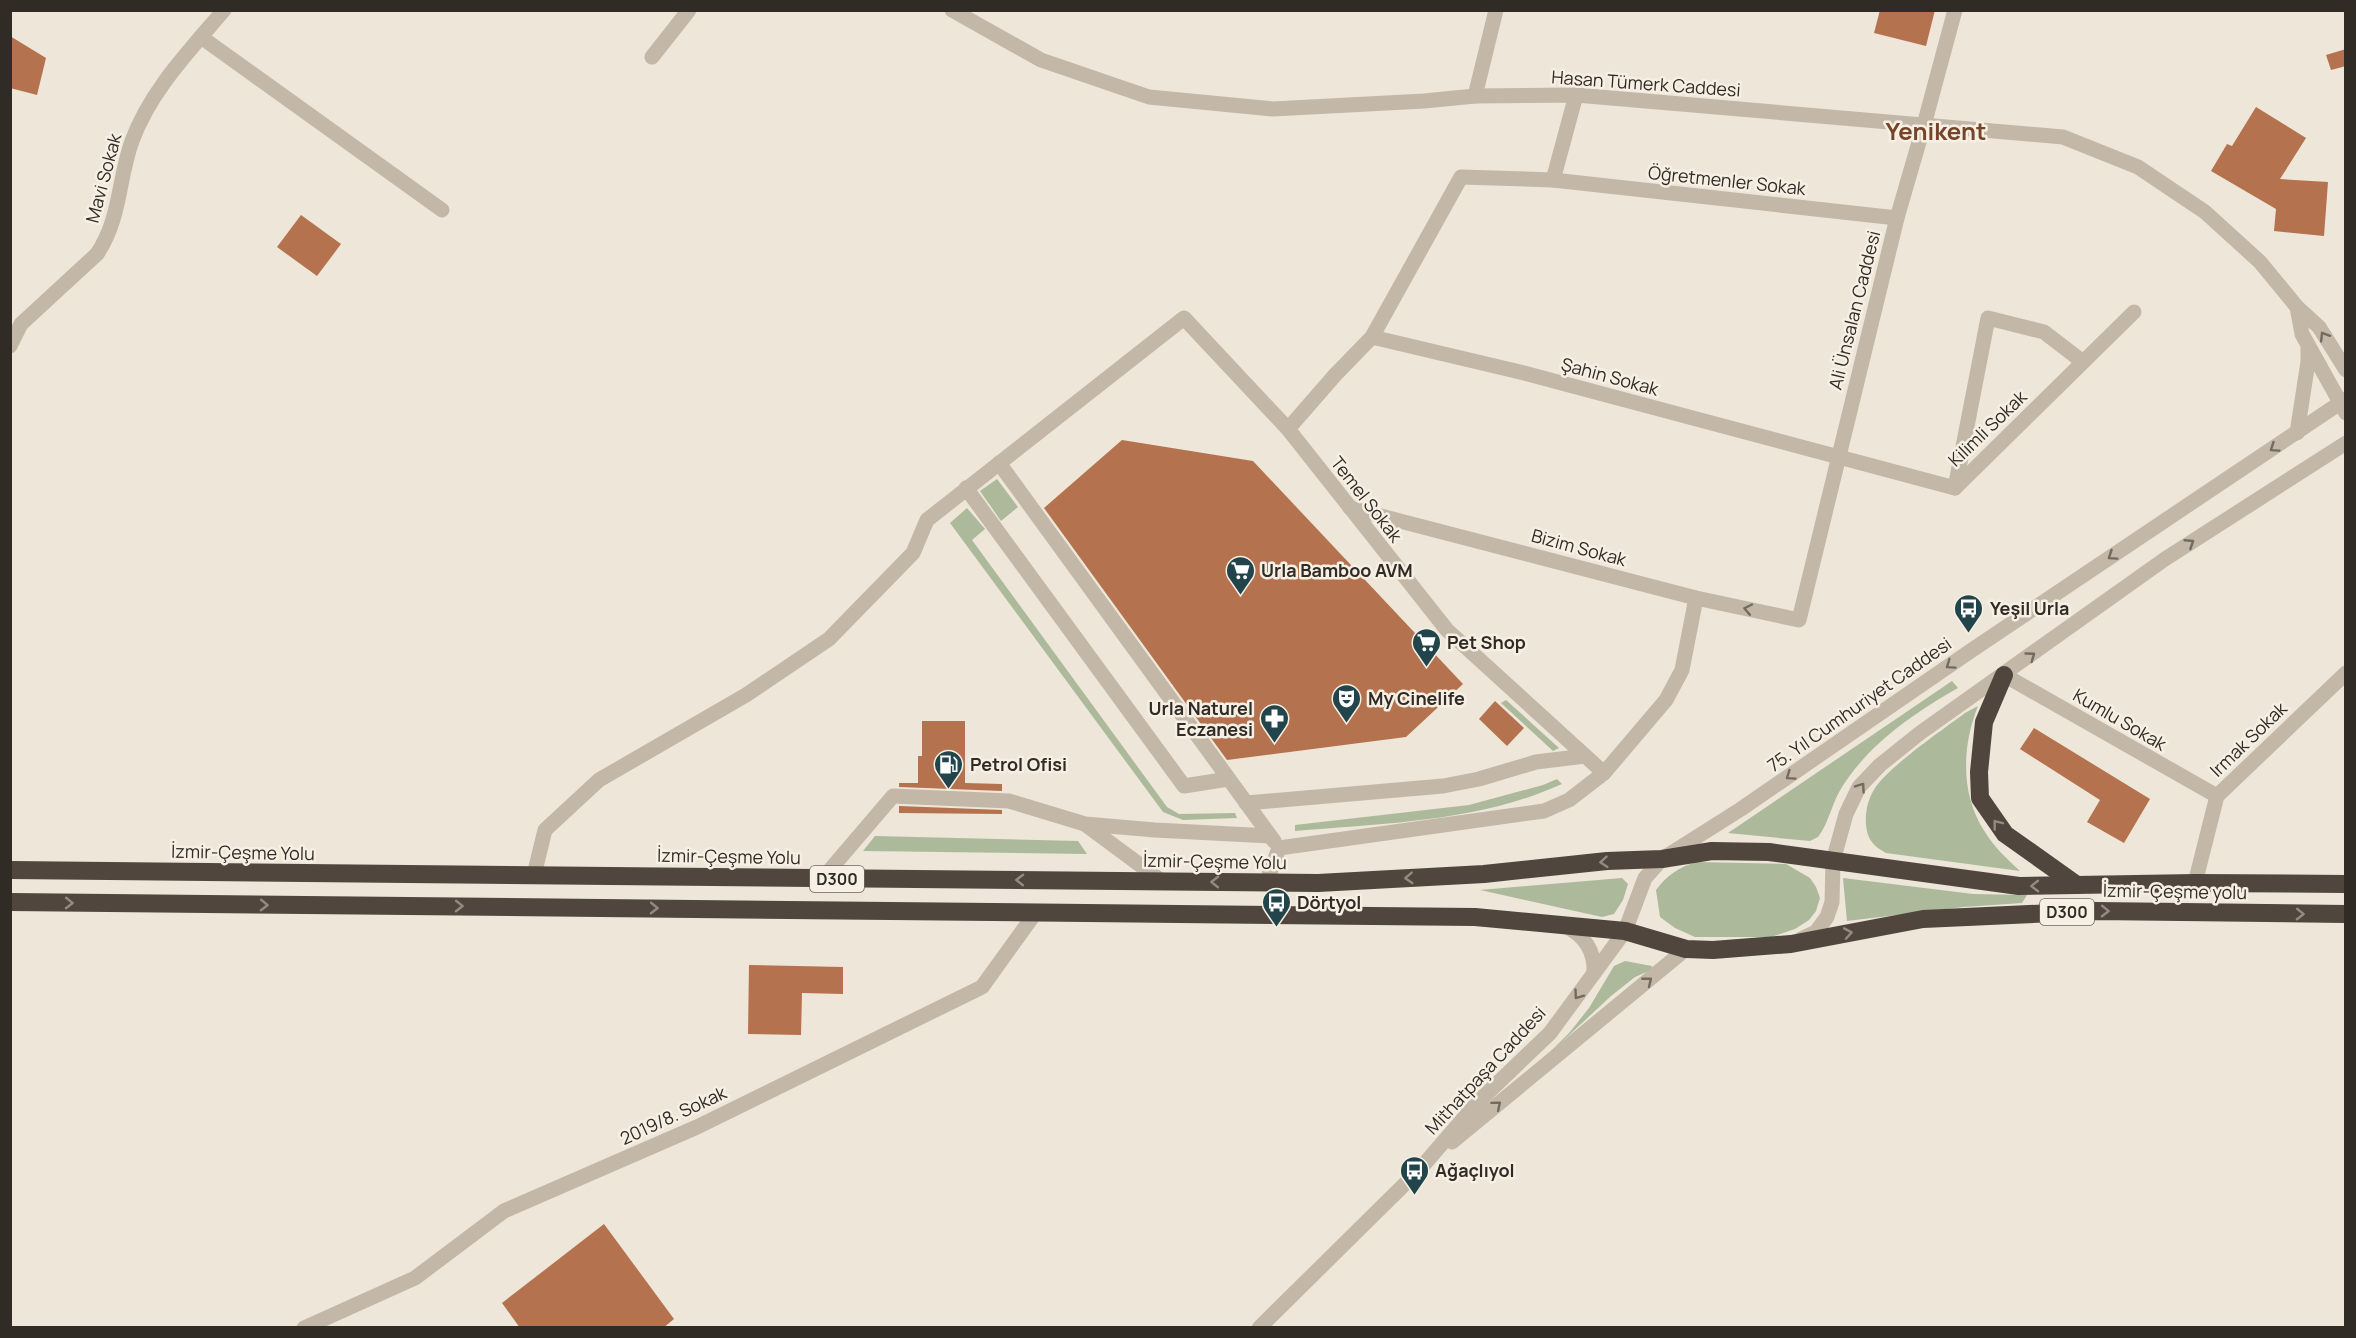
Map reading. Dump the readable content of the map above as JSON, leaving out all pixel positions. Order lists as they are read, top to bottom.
{
  "streets": {
    "highway": ["İzmir-Çeşme Yolu", "D300", "İzmir-Çeşme yolu"],
    "street": [
      "Hasan Tümerk Caddesi",
      "Mavi Sokak",
      "Öğretmenler Sokak",
      "Ali Ünsalan Caddesi",
      "Şahin Sokak",
      "Kilimli Sokak",
      "Temel Sokak",
      "Bizim Sokak",
      "75. Yıl Cumhuriyet Caddesi",
      "Kumlu Sokak",
      "Irmak Sokak",
      "Mithatpaşa Caddesi",
      "2019/8. Sokak"
    ]
  },
  "crossings": [
    ["Hasan Tümerk Caddesi", "Ali Ünsalan Caddesi"],
    ["Öğretmenler Sokak", "Ali Ünsalan Caddesi"],
    ["Öğretmenler Sokak", "Şahin Sokak"],
    ["Ali Ünsalan Caddesi", "Şahin Sokak"],
    ["Ali Ünsalan Caddesi", "Kilimli Sokak"],
    ["Ali Ünsalan Caddesi", "Bizim Sokak"],
    ["Şahin Sokak", "Kilimli Sokak"],
    ["Temel Sokak", "Bizim Sokak"],
    ["75. Yıl Cumhuriyet Caddesi", "İzmir-Çeşme Yolu"],
    ["75. Yıl Cumhuriyet Caddesi", "D300"],
    ["75. Yıl Cumhuriyet Caddesi", "Mithatpaşa Caddesi"],
    ["Kumlu Sokak", "Irmak Sokak"],
    ["Irmak Sokak", "İzmir-Çeşme yolu"],
    ["İzmir-Çeşme Yolu", "D300"],
    ["D300", "İzmir-Çeşme yolu"],
    ["D300", "Mithatpaşa Caddesi"],
    ["D300", "2019/8. Sokak"]
  ],
  "districts": ["Yenikent"],
  "places": {
    "supermarket": ["Urla Bamboo AVM", "Pet Shop"],
    "bus stop": ["Yeşil Urla", "Dörtyol", "Ağaçlıyol"],
    "theatre": ["My Cinelife"],
    "pharmacy": ["Urla Naturel Eczanesi"],
    "fuel station": ["Petrol Ofisi"]
  }
}
